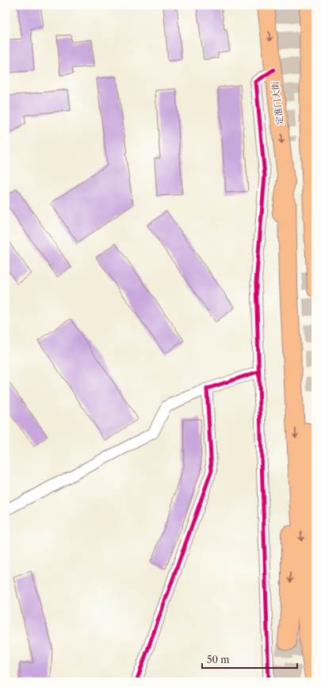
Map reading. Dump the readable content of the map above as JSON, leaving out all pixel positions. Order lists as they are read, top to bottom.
{
  "streets": {
    "main road": ["定淮门大街"]
  },
  "scale_bar": "50 m"
}
